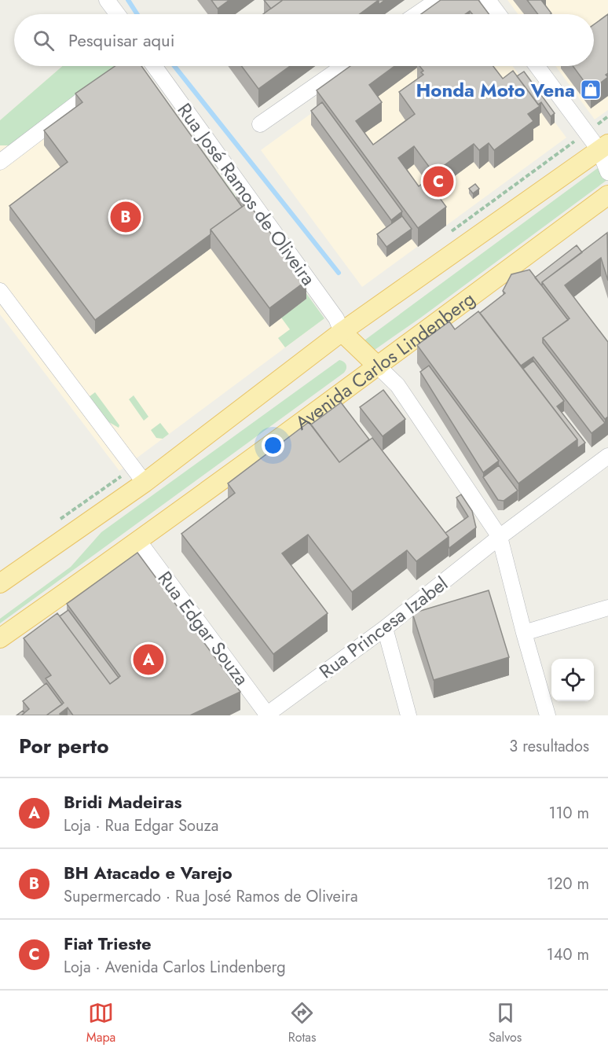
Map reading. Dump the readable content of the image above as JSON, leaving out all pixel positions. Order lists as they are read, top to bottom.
{
  "streets": {
    "main road": ["Avenida Carlos Lindenberg"],
    "street": ["Rua José Ramos de Oliveira", "Rua Princesa Izabel", "Rua Edgar Souza"]
  },
  "crossings": [
    ["Avenida Carlos Lindenberg", "Rua Edgar Souza"],
    ["Rua Princesa Izabel", "Rua Edgar Souza"]
  ],
  "places": {
    "shop": ["Honda Moto Vena"]
  },
  "page": {
    "search": "Pesquisar aqui",
    "pins": ["C", "B", "A"],
    "heading": ["Por perto", "3 resultados"],
    "list": [
      {
        "mark": "A",
        "name": "Bridi Madeiras",
        "note": "Loja · Rua Edgar Souza",
        "value": "110 m"
      },
      {
        "mark": "B",
        "name": "BH Atacado e Varejo",
        "note": "Supermercado · Rua José Ramos de Oliveira",
        "value": "120 m"
      },
      {
        "mark": "C",
        "name": "Fiat Trieste",
        "note": "Loja · Avenida Carlos Lindenberg",
        "value": "140 m"
      }
    ],
    "nav": ["Mapa", "Rotas", "Salvos"]
  }
}
